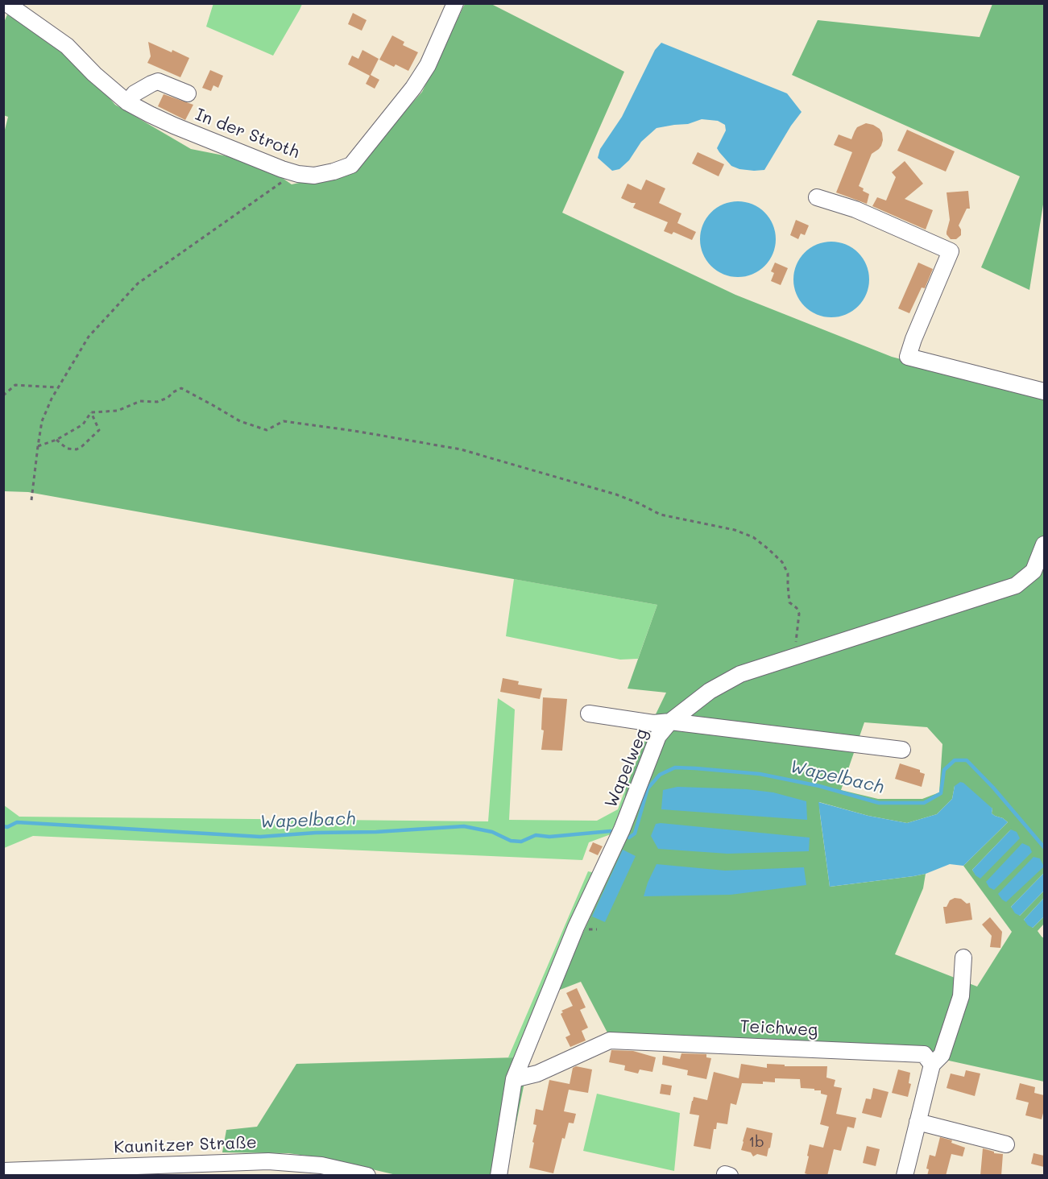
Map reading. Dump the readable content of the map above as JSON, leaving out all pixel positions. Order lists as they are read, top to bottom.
{
  "streets": {
    "street": [
      "In der Stroth",
      "Wapelweg",
      "Teichweg",
      "Kaunitzer Straße"
    ]
  },
  "crossings": [
    ["Wapelweg", "Teichweg"]
  ],
  "water": ["Wapelbach"],
  "house_numbers": ["1b"]
}
